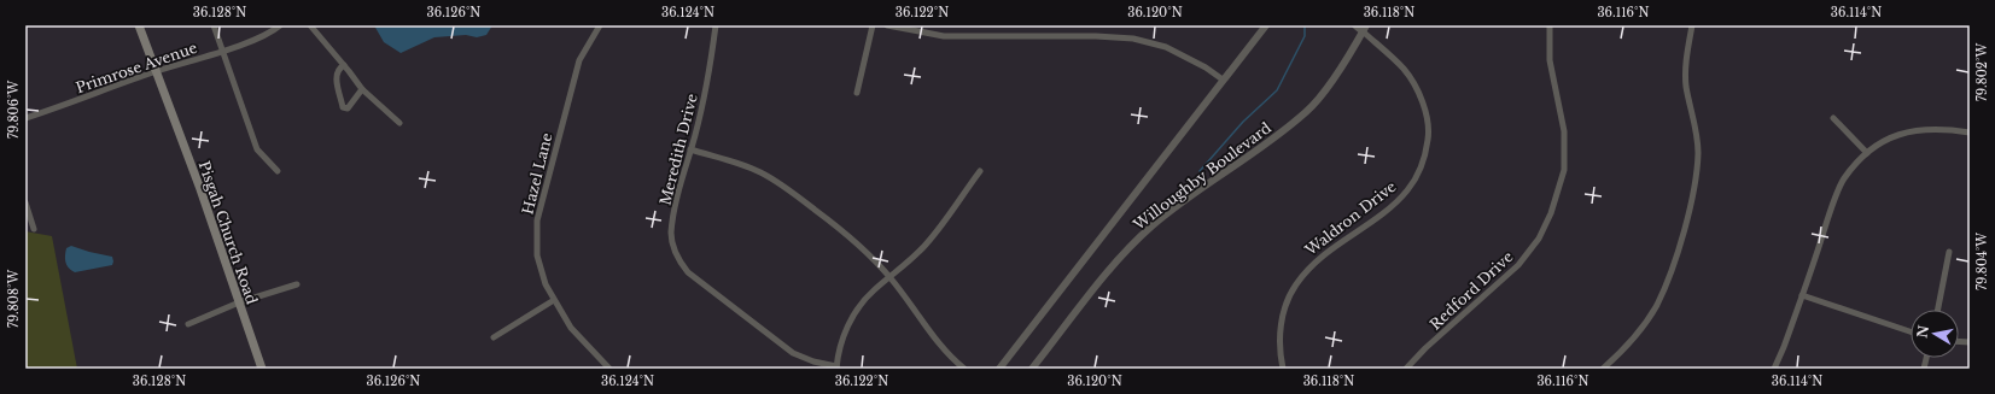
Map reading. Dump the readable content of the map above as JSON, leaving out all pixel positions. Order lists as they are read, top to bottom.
{
  "streets": {
    "main road": ["Pisgah Church Road"],
    "street": [
      "Primrose Avenue",
      "Meredith Drive",
      "Hazel Lane",
      "Willoughby Boulevard",
      "Waldron Drive",
      "Redford Drive"
    ]
  },
  "crossings": [
    ["Primrose Avenue", "Pisgah Church Road"],
    ["Willoughby Boulevard", "Waldron Drive"]
  ],
  "north": "left",
  "coordinates": [
    "36.128°N",
    "36.126°N",
    "36.124°N",
    "36.122°N",
    "36.120°N",
    "36.118°N",
    "36.116°N",
    "36.114°N",
    "79.802°W",
    "79.806°W",
    "79.804°W",
    "79.808°W"
  ]
}
